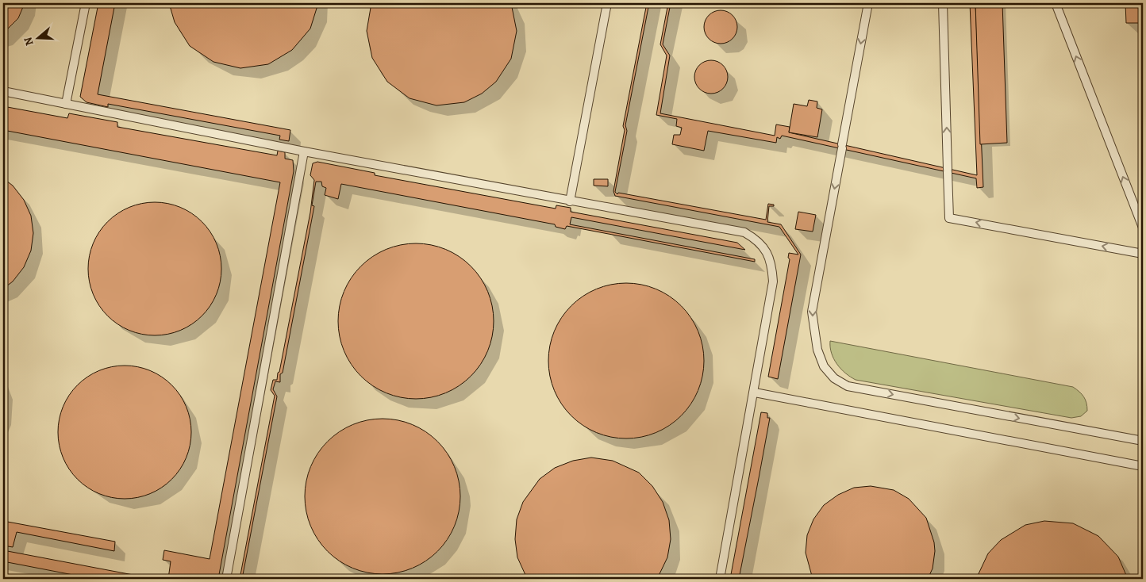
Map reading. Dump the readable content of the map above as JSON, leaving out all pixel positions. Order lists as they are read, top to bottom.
{
  "north": "left"
}
